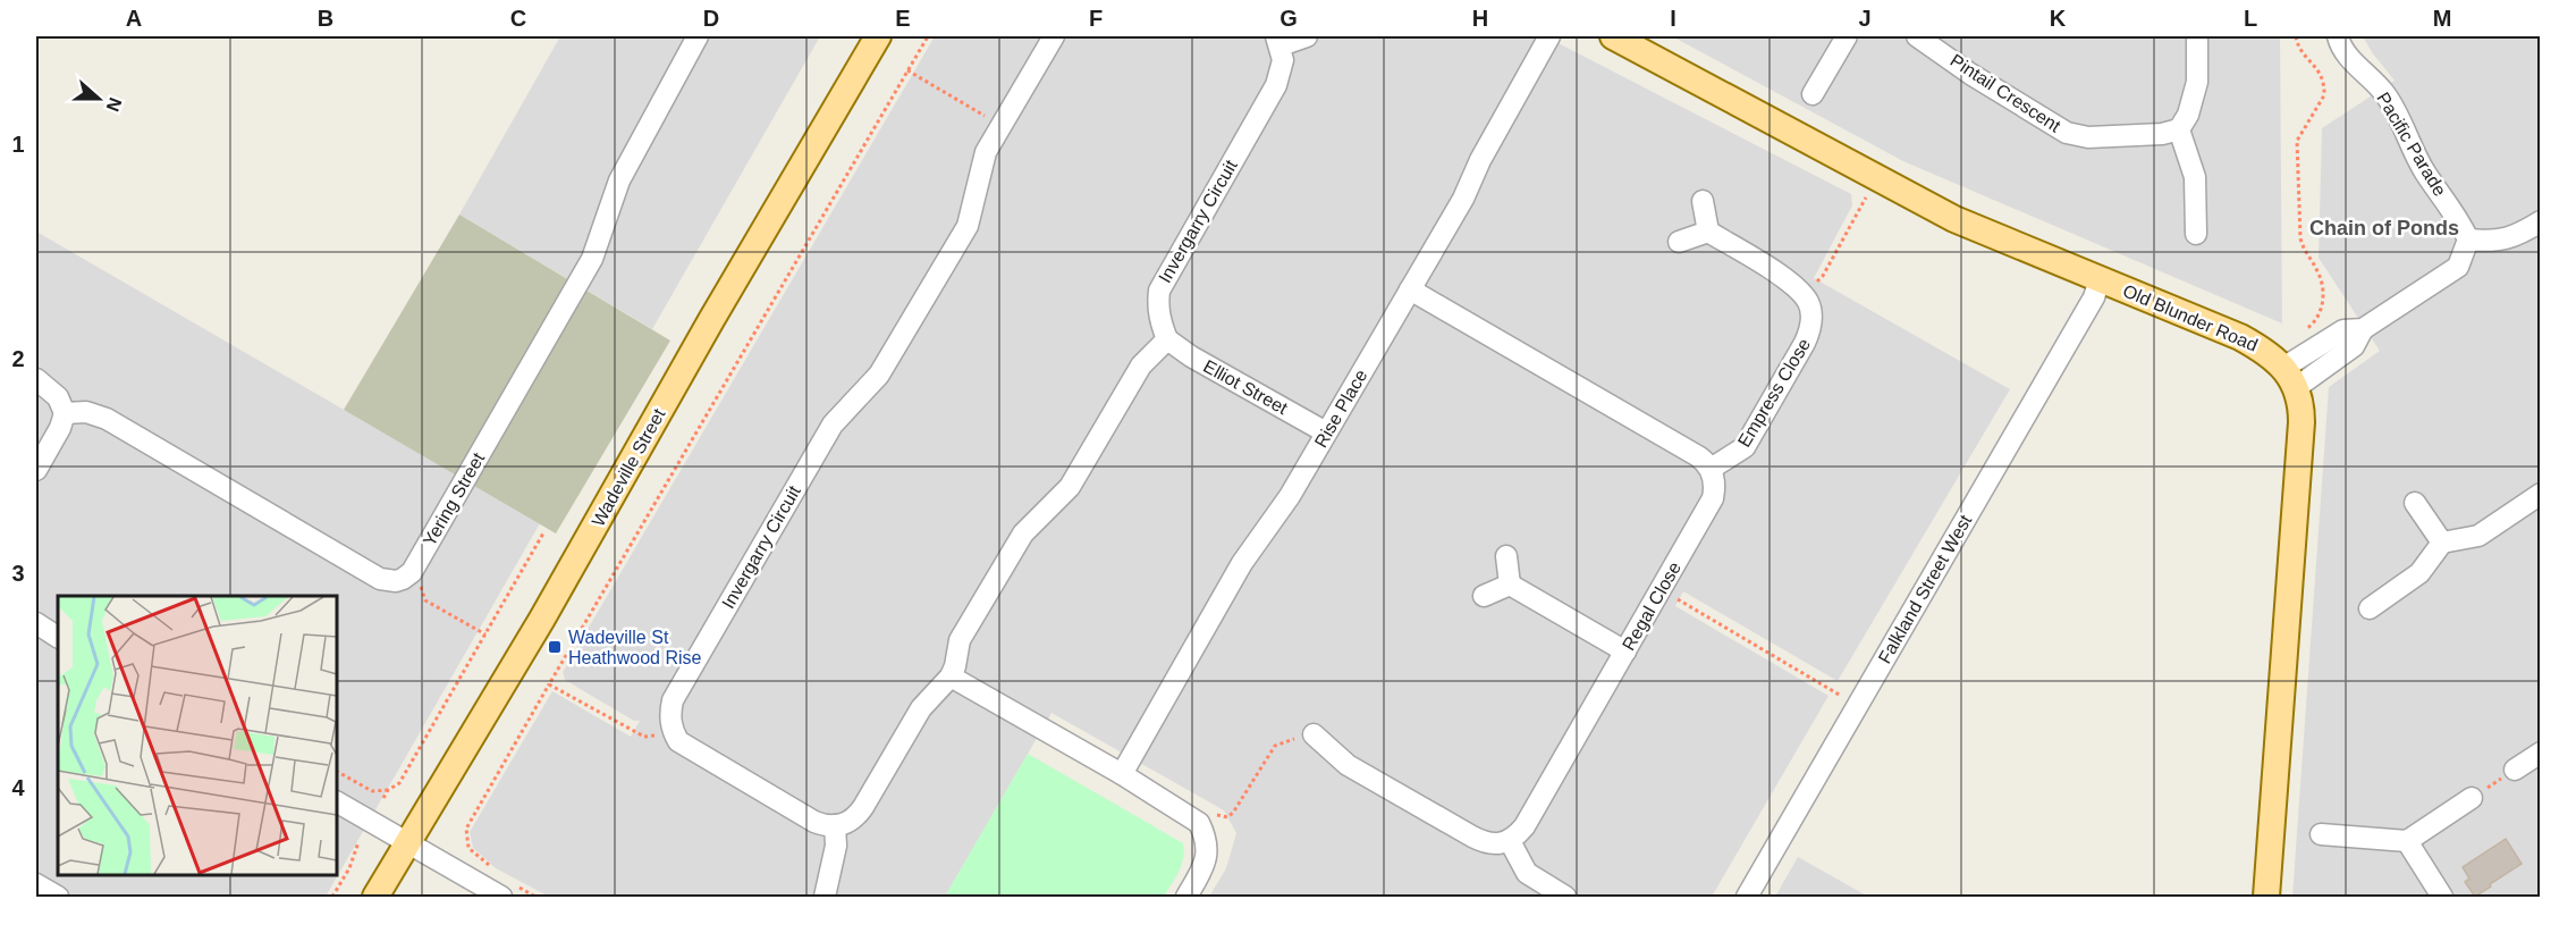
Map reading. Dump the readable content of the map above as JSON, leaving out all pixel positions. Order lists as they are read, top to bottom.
{
  "streets": {
    "main road": ["Old Blunder Road", "Wadeville Street"],
    "street": [
      "Pintail Crescent",
      "Pacific Parade",
      "Invergarry Circuit",
      "Elliot Street",
      "Empress Close",
      "Rise Place",
      "Yering Street",
      "Falkland Street West",
      "Regal Close"
    ]
  },
  "crossings": [
    ["Invergarry Circuit", "Elliot Street"],
    ["Old Blunder Road", "Falkland Street West"],
    ["Elliot Street", "Rise Place"],
    ["Empress Close", "Regal Close"]
  ],
  "districts": ["Chain of Ponds"],
  "places": {
    "transit": ["Wadeville St Heathwood Rise"]
  },
  "north": "right",
  "grid": {
    "columns": [
      "A",
      "B",
      "C",
      "D",
      "E",
      "F",
      "G",
      "H",
      "I",
      "J",
      "K",
      "L",
      "M"
    ],
    "rows": [
      "1",
      "2",
      "3",
      "4"
    ]
  }
}
